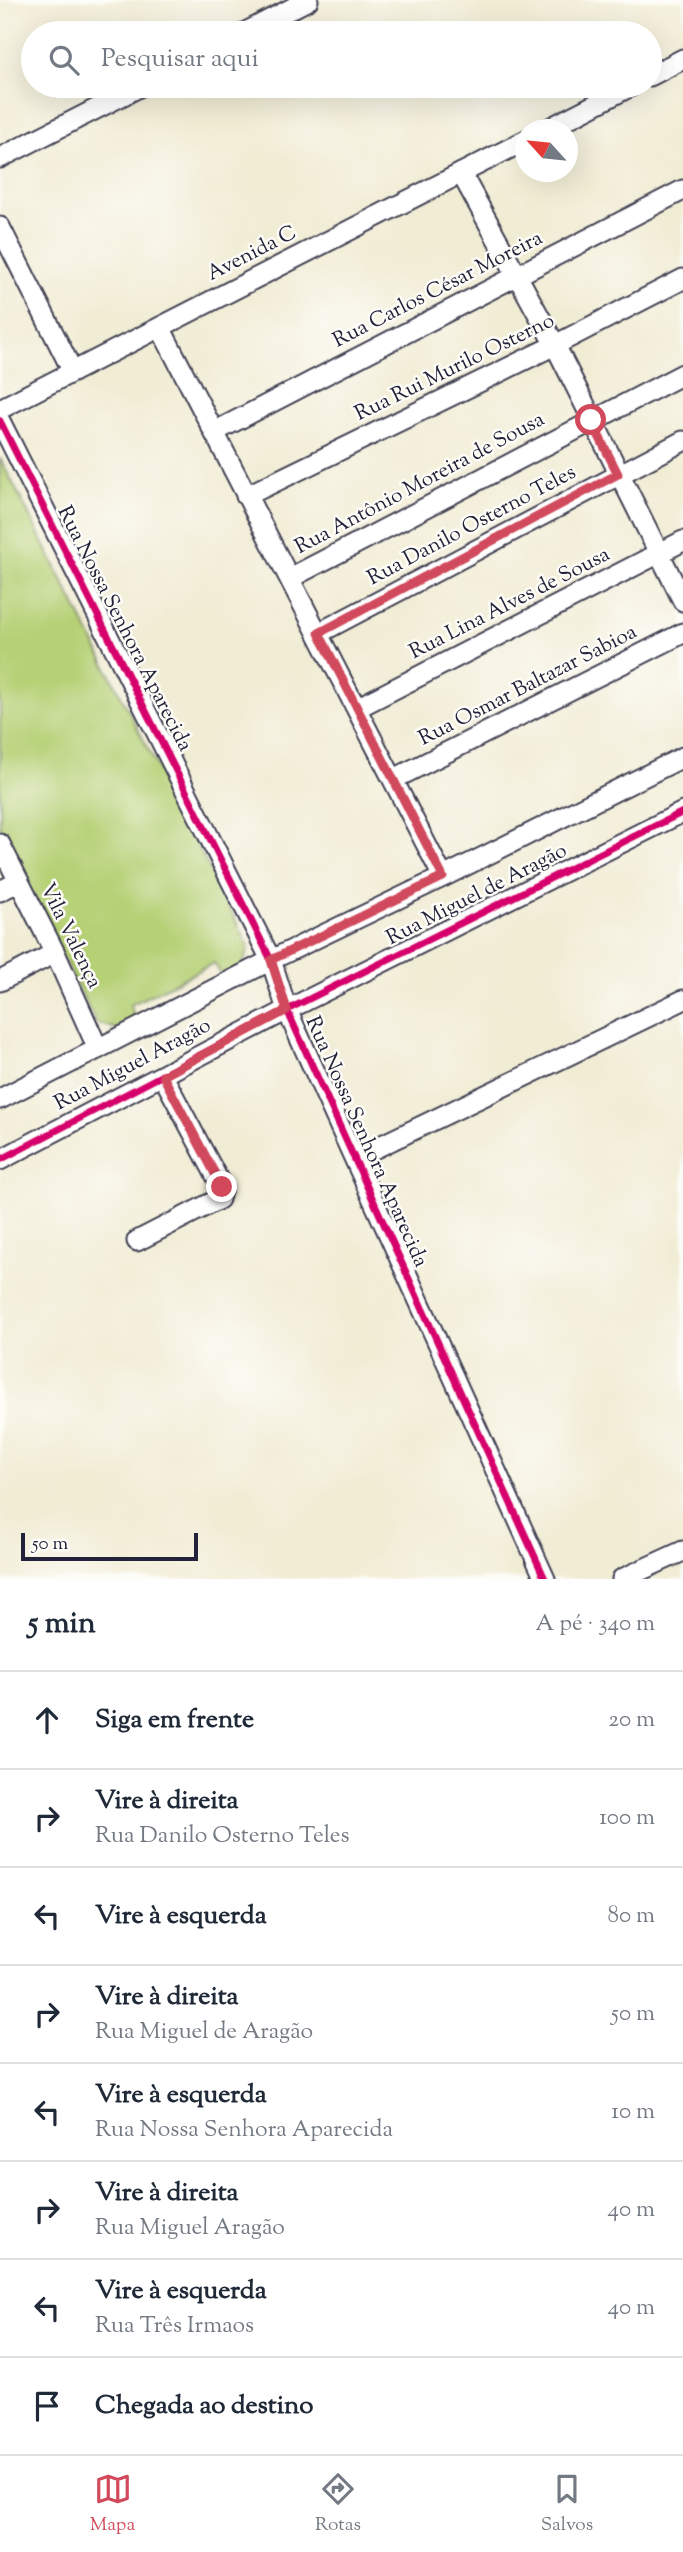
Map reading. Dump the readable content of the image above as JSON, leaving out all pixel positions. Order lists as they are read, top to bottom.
{
  "streets": {
    "street": [
      "Avenida C",
      "Rua Carlos César Moreira",
      "Rua Rui Murilo Osterno",
      "Rua Antônio Moreira de Sousa",
      "Rua Danilo Osterno Teles",
      "Rua Lina Alves de Sousa",
      "Rua Nossa Senhora Aparecida",
      "Rua Osmar Baltazar Sabioa",
      "Rua Miguel de Aragão",
      "Vila Valença",
      "Rua Miguel Aragão"
    ]
  },
  "crossings": [
    ["Rua Nossa Senhora Aparecida", "Rua Miguel de Aragão"],
    ["Rua Nossa Senhora Aparecida", "Rua Miguel Aragão"],
    ["Rua Miguel de Aragão", "Rua Miguel Aragão"],
    ["Vila Valença", "Rua Miguel Aragão"]
  ],
  "scale_bar": "50 m",
  "north": "top left",
  "page": {
    "search": "Pesquisar aqui",
    "scale": "50 m",
    "heading": ["5 min", "A pé · 340 m"],
    "list": [
      ["Siga em frente", "20 m"],
      ["Vire à direita", "Rua Danilo Osterno Teles", "100 m"],
      ["Vire à esquerda", "80 m"],
      ["Vire à direita", "Rua Miguel de Aragão", "50 m"],
      ["Vire à esquerda", "Rua Nossa Senhora Aparecida", "10 m"],
      ["Vire à direita", "Rua Miguel Aragão", "40 m"],
      ["Vire à esquerda", "Rua Três Irmaos", "40 m"],
      "Chegada ao destino"
    ],
    "nav": ["Mapa", "Rotas", "Salvos"]
  }
}
